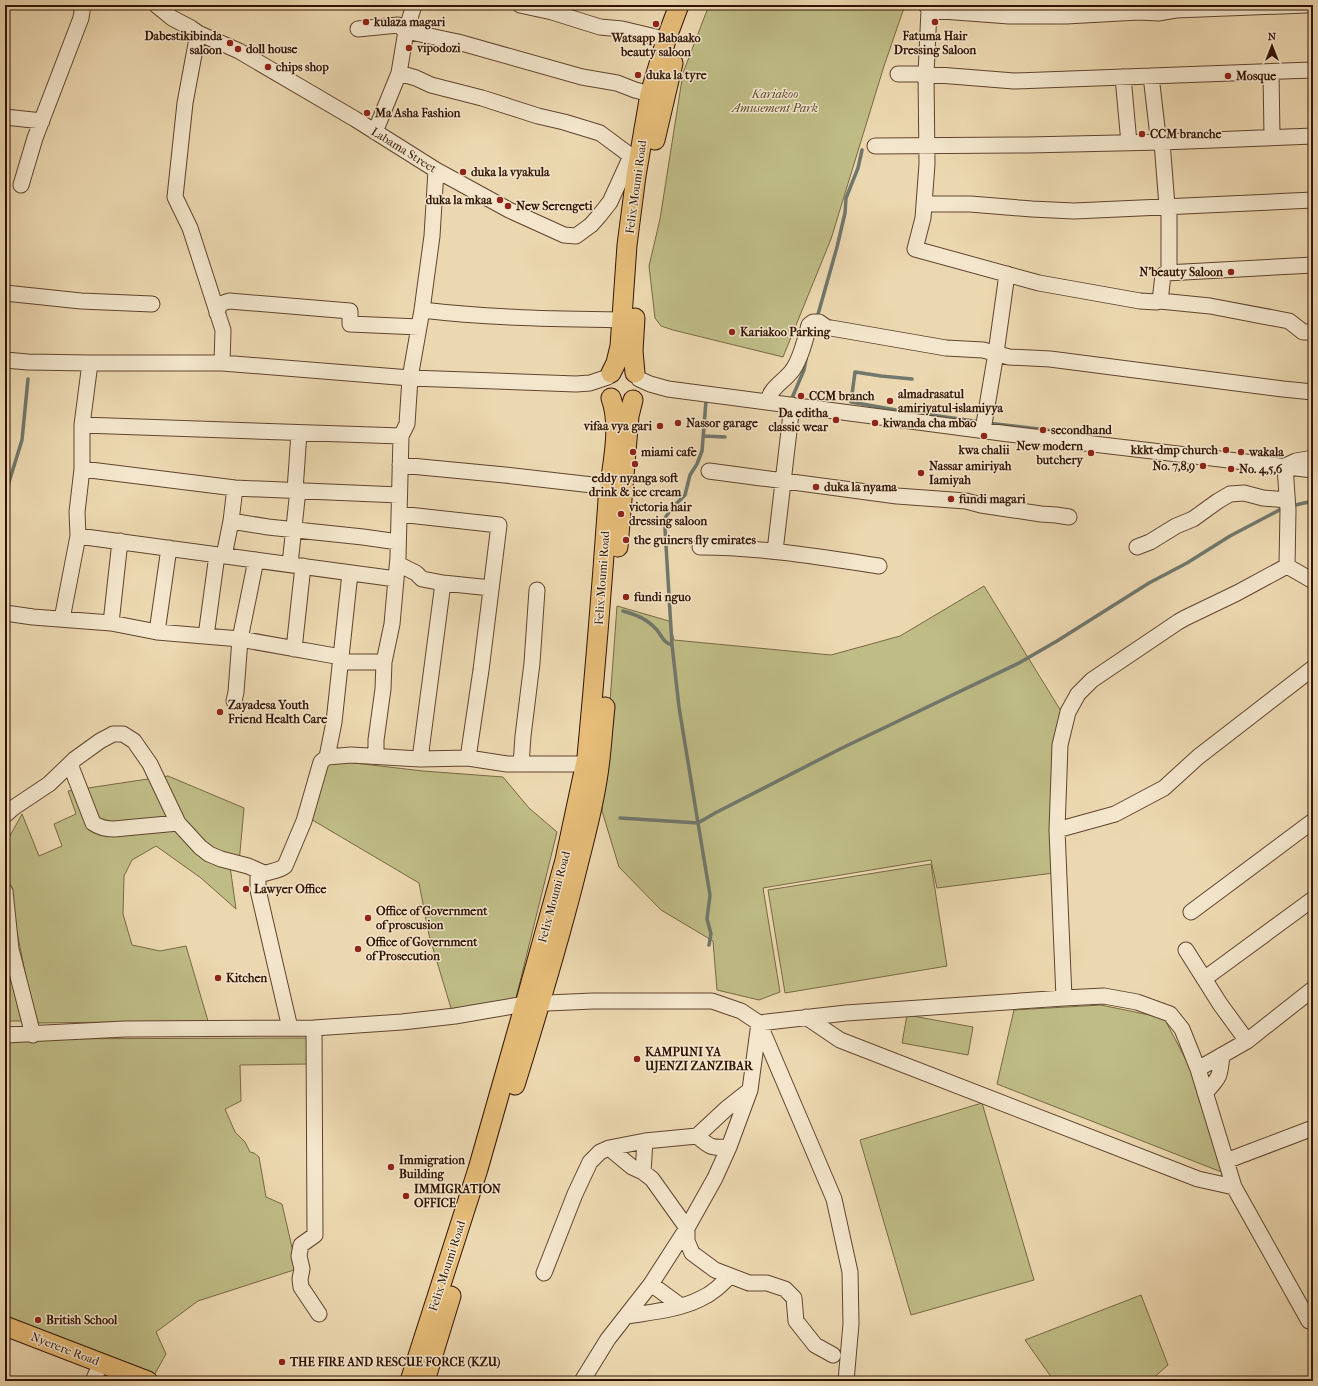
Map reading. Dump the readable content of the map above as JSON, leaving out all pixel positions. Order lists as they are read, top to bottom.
{
  "streets": {
    "main road": ["Felix Moumi Road", "Nyerere Road"],
    "street": ["Labama Street"]
  },
  "crossings": [
    ["Labama Street", "Felix Moumi Road"]
  ],
  "parks": ["Kariakoo Amusement Park"],
  "places": [
    "kulaza magari",
    "Fatuma Hair Dressing Saloon",
    "Watsapp Babaako beauty saloon",
    "Dabestikibinda saloon",
    "vipodozi",
    "doll house",
    "chips shop",
    "duka la tyre",
    "Mosque",
    "Ma Asha Fashion",
    "CCM branche",
    "duka la vyakula",
    "duka la mkaa",
    "New Serengeti",
    "N'beauty Saloon",
    "Kariakoo Parking",
    "CCM branch",
    "almadrasatul amiriyatul-islamiyya",
    "Da editha classic wear",
    "Nassor garage",
    "kiwanda cha mbao",
    "vifaa vya gari",
    "secondhand",
    "kwa chalii",
    "kkkt-dmp church",
    "miami cafe",
    "wakala",
    "New modern butchery",
    "eddy nyanga soft drink & ice cream",
    "No. 7,8,9",
    "No. 4,5,6",
    "Nassar amiriyah Iamiyah",
    "duka la nyama",
    "fundi magari",
    "victoria hair dressing saloon",
    "the guiners fly emirates",
    "fundi nguo",
    "Zayadesa Youth Friend Health Care",
    "Lawyer Office",
    "Office of Government of proscusion",
    "Office of Government of Prosecution",
    "Kitchen",
    "KAMPUNI YA UJENZI ZANZIBAR",
    "Immigration Building",
    "IMMIGRATION OFFICE",
    "British School",
    "THE FIRE AND RESCUE FORCE (KZU)"
  ],
  "north": "top"
}
